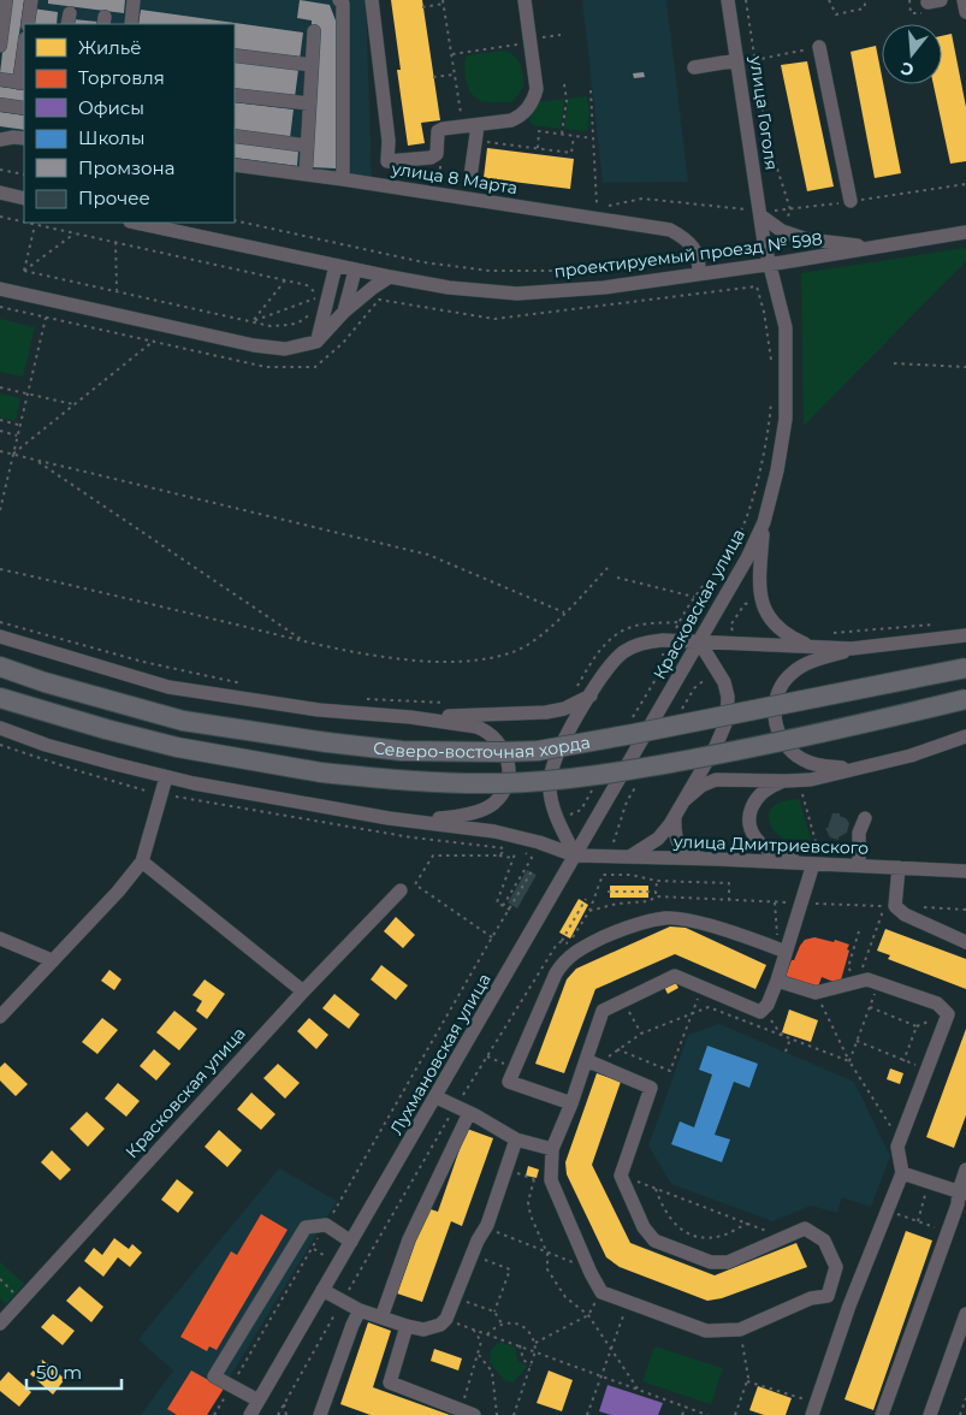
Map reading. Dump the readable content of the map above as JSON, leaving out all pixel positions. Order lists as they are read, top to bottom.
{
  "streets": {
    "highway": ["Северо-восточная хорда"],
    "street": [
      "улица Гоголя",
      "улица 8 Марта",
      "проектируемый проезд № 598",
      "Красковская улица",
      "улица Дмитриевского",
      "Лухмановская улица"
    ]
  },
  "crossings": [
    ["улица Гоголя", "Красковская улица"],
    ["проектируемый проезд № 598", "Красковская улица"],
    ["Красковская улица", "Лухмановская улица"],
    ["улица Дмитриевского", "Лухмановская улица"]
  ],
  "legend": [
    "Жильё",
    "Торговля",
    "Офисы",
    "Школы",
    "Промзона",
    "Прочее"
  ],
  "scale_bar": "50 m",
  "north": "bottom"
}
